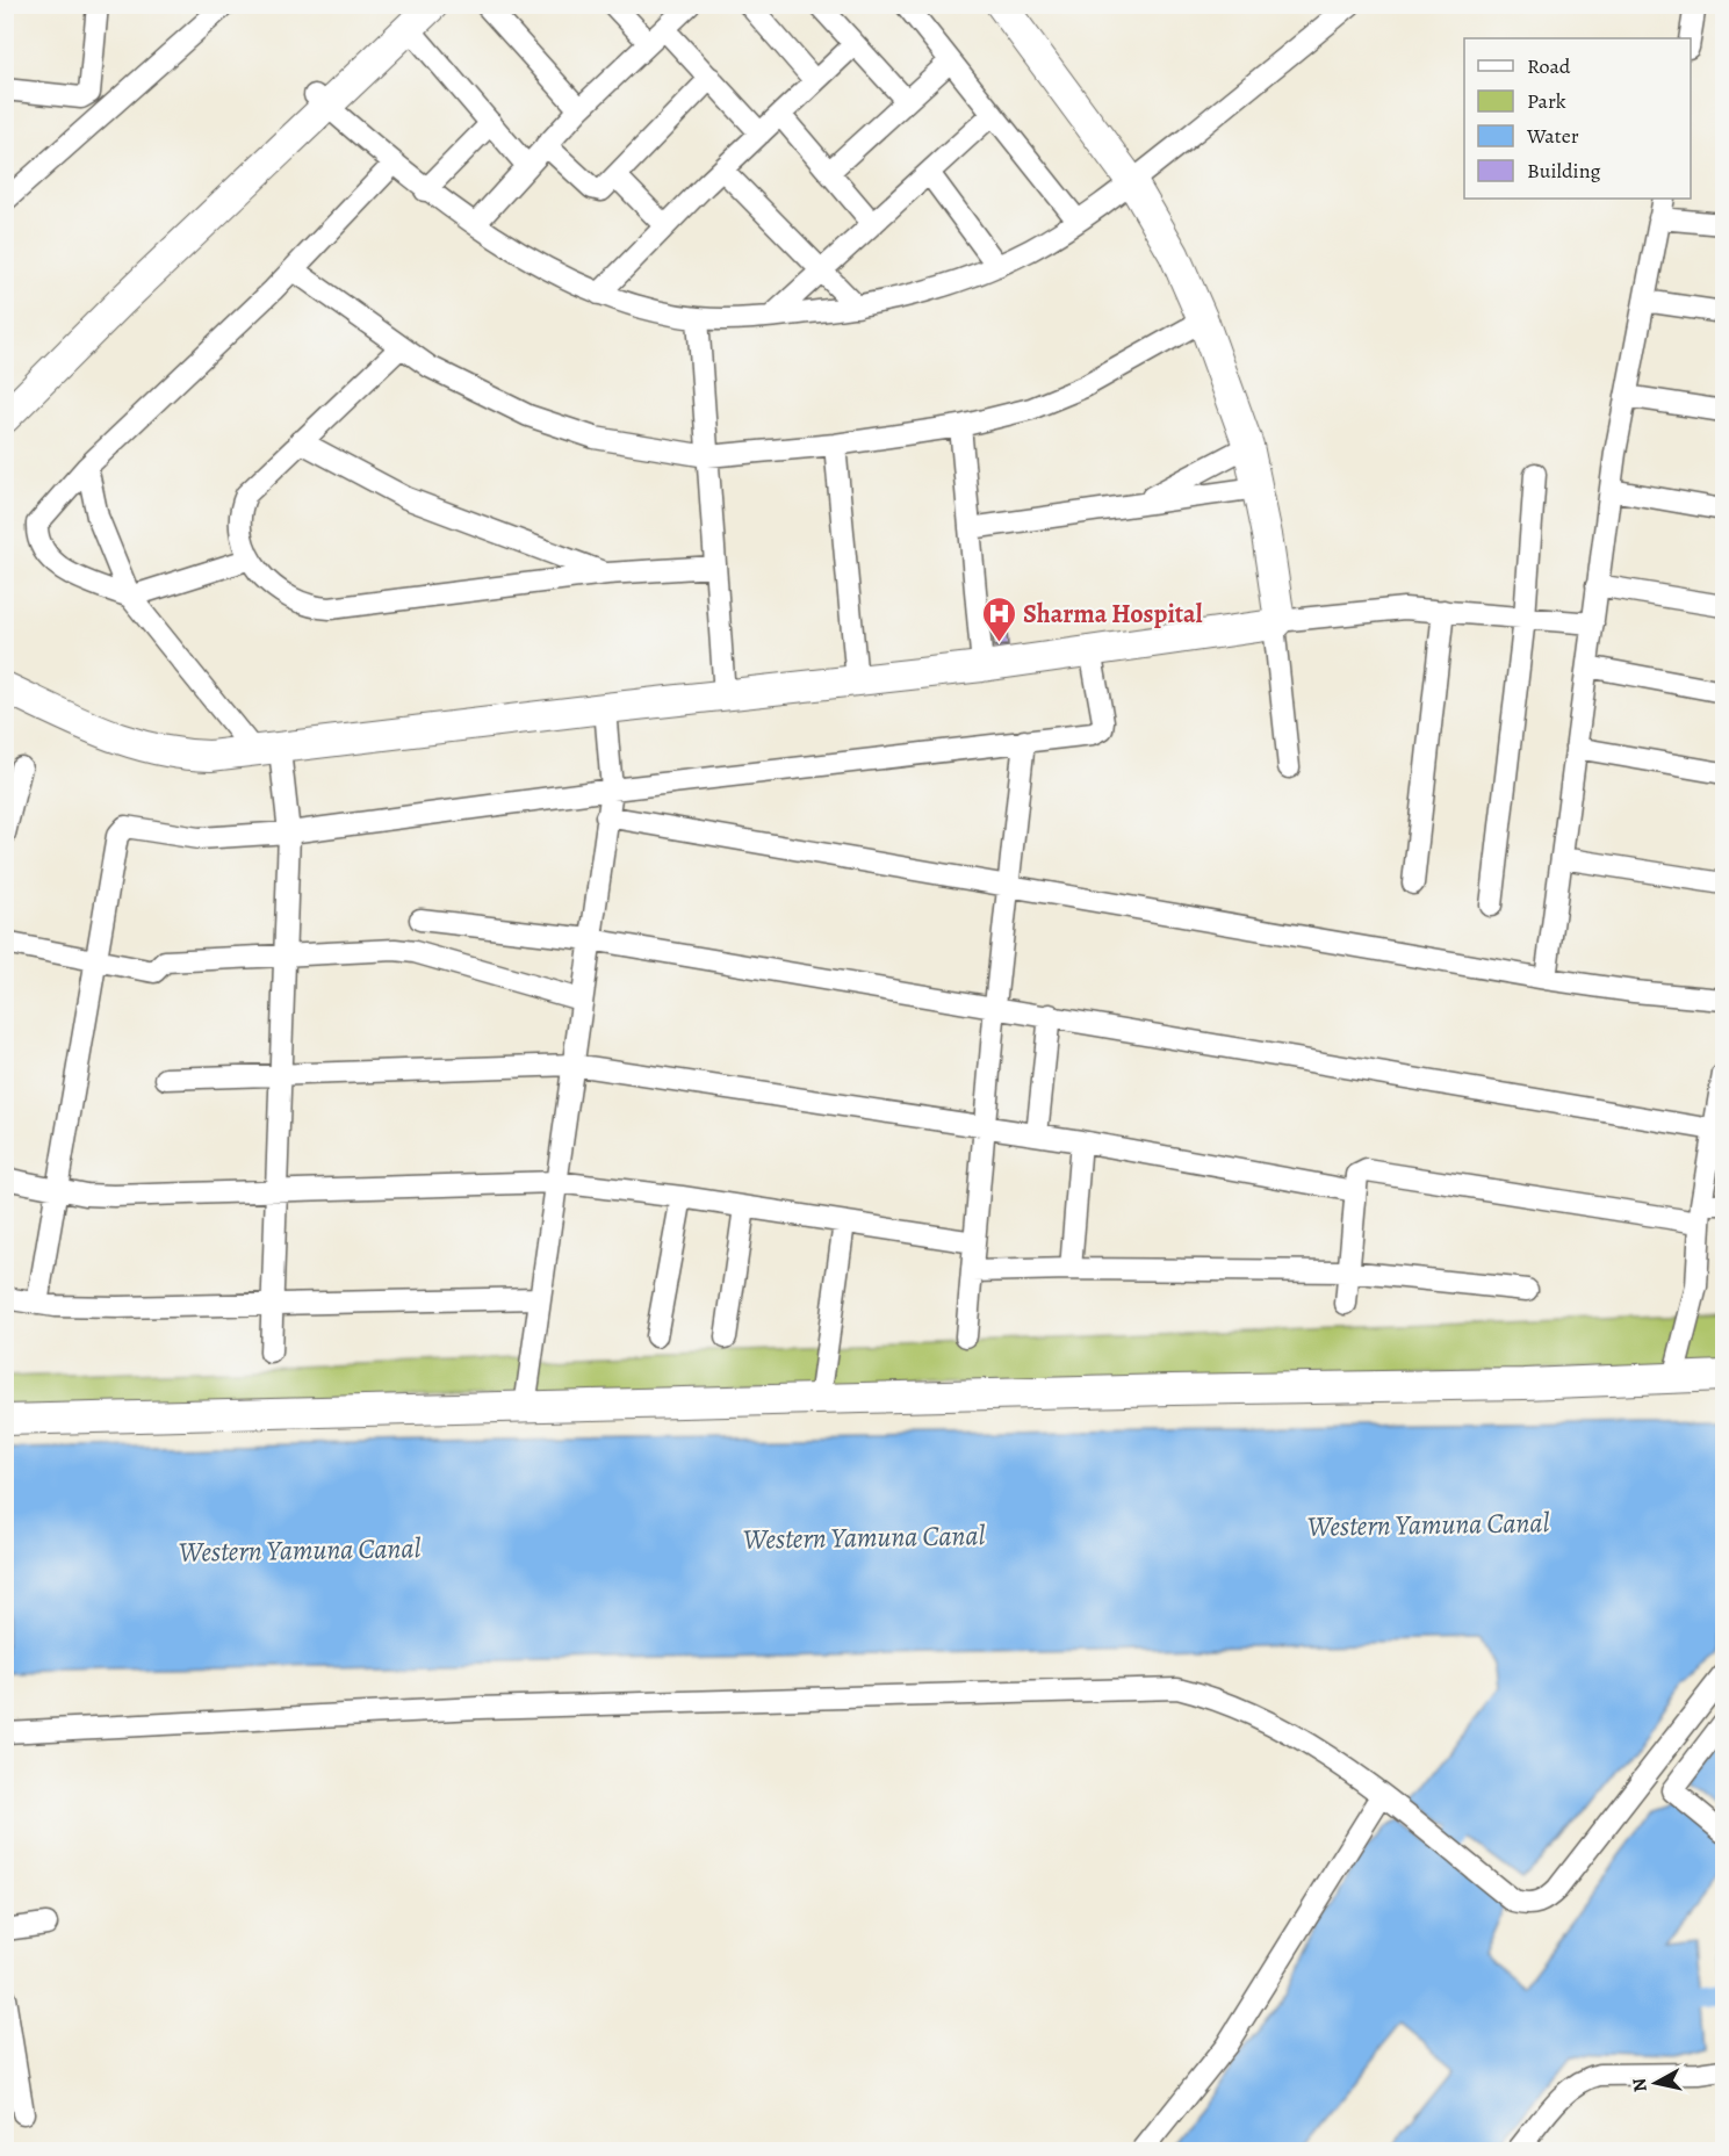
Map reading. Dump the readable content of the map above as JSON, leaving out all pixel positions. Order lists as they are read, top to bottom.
{
  "water": ["Western Yamuna Canal"],
  "places": {
    "hospital": ["Sharma Hospital"]
  },
  "legend": [
    "Road",
    "Park",
    "Water",
    "Building"
  ],
  "north": "left"
}
